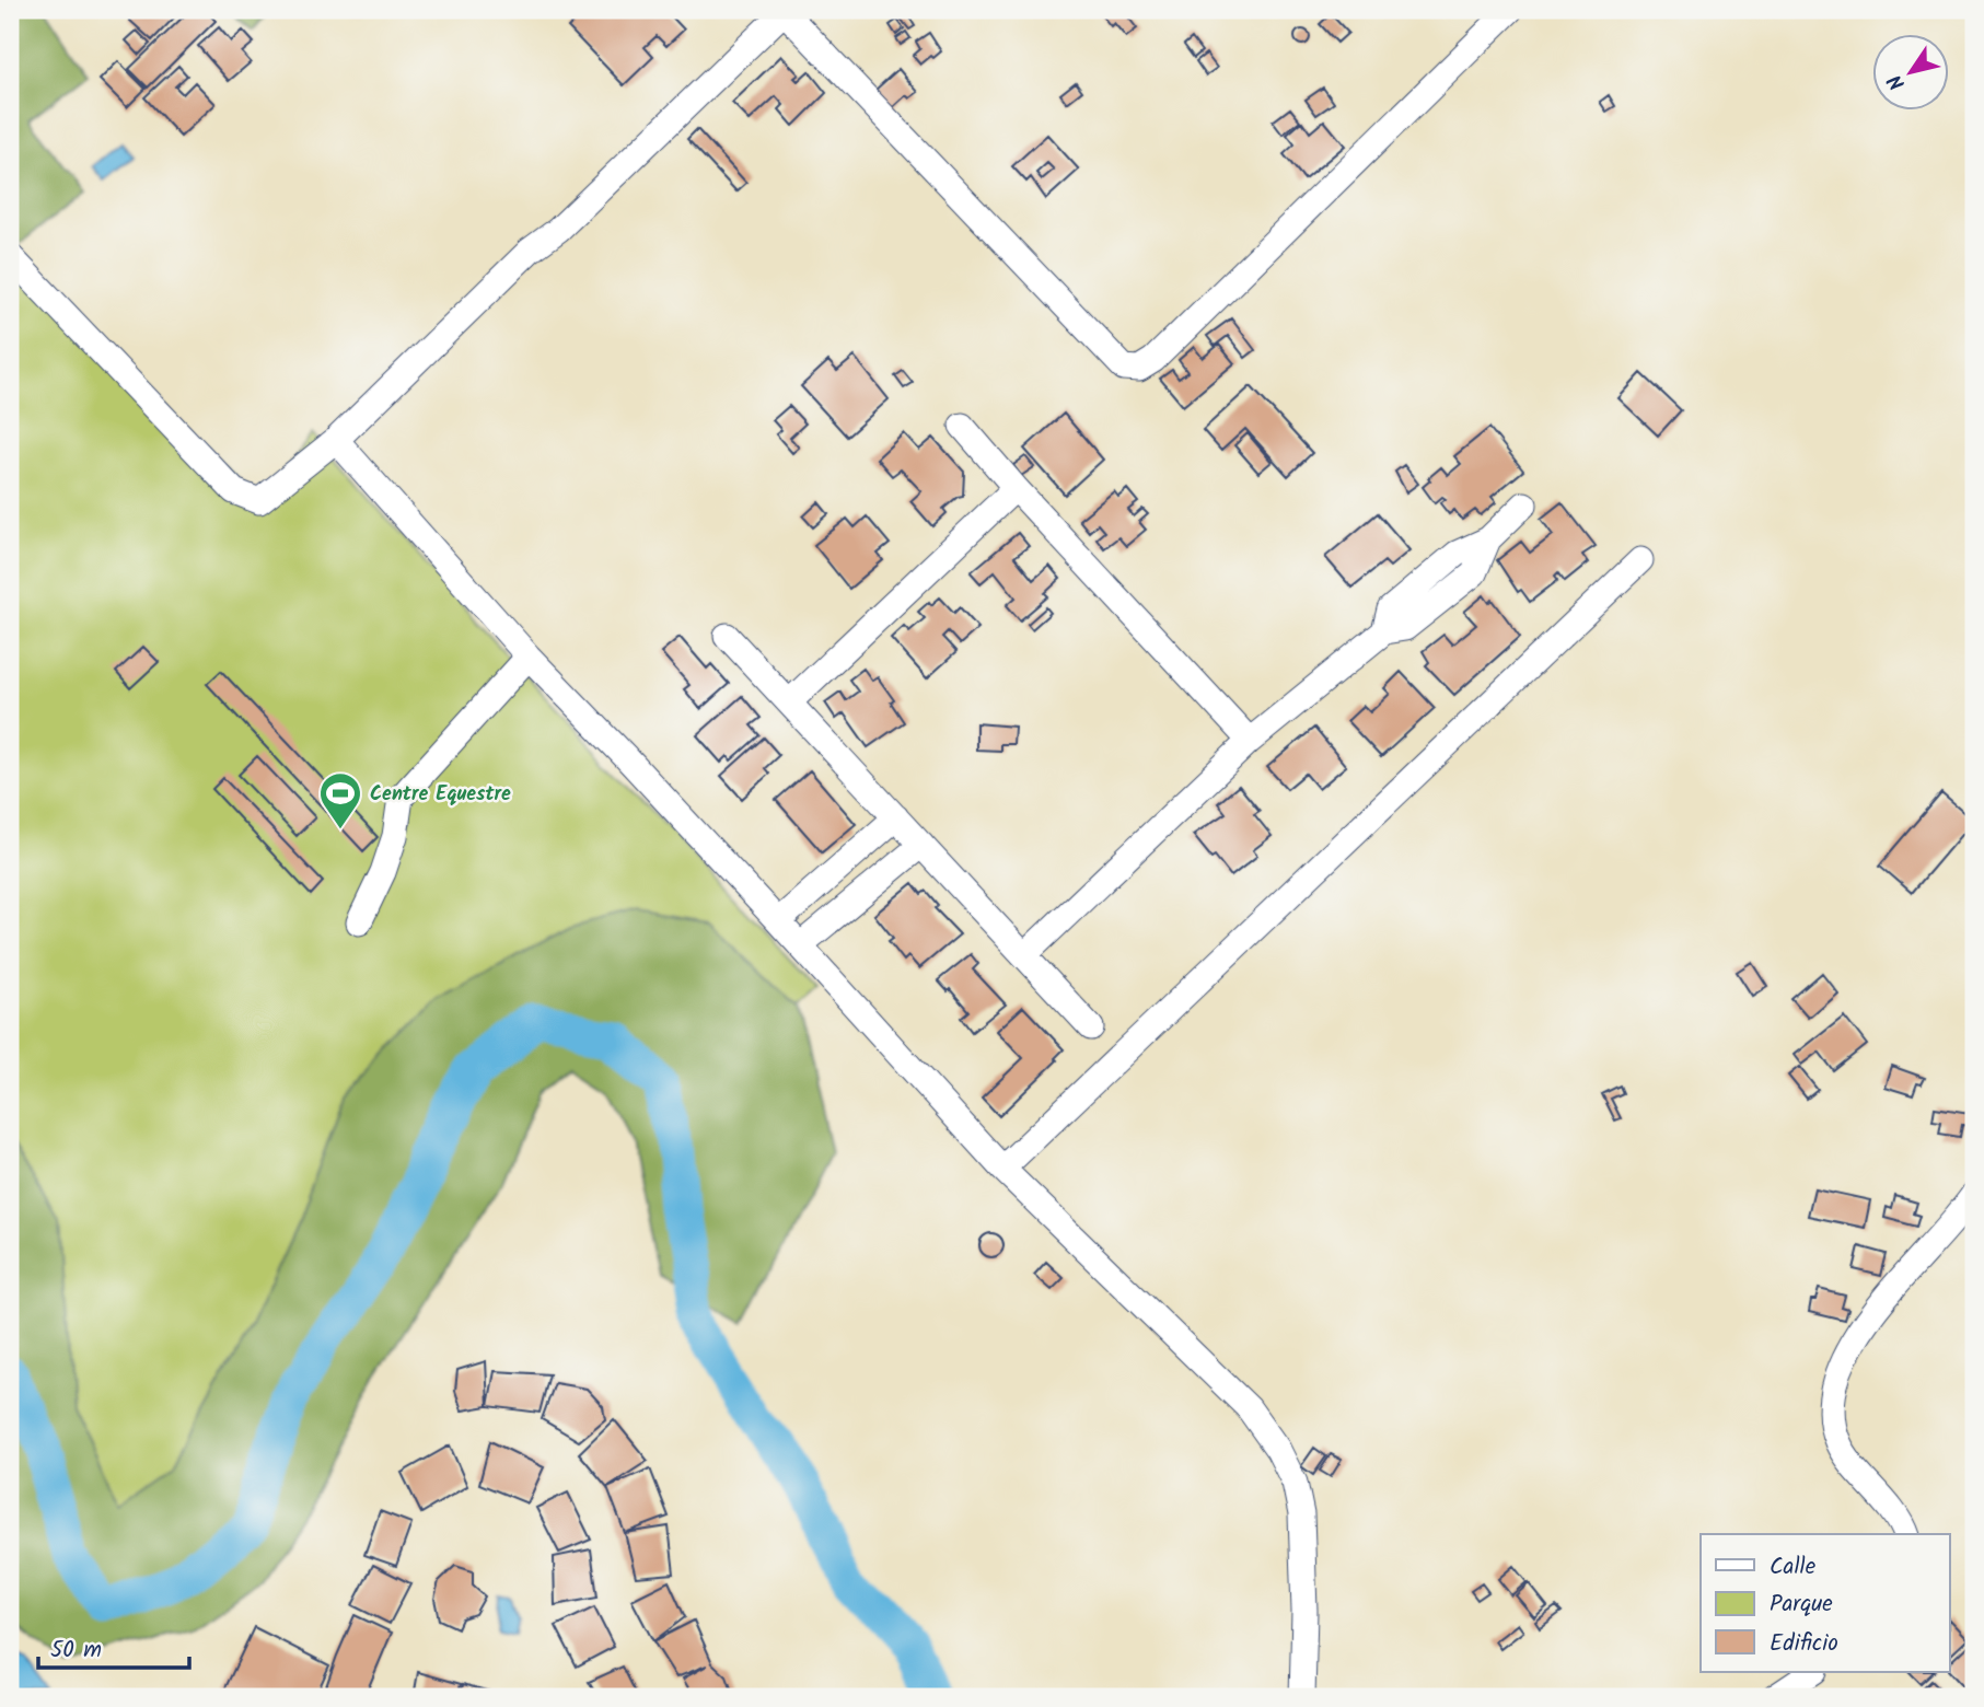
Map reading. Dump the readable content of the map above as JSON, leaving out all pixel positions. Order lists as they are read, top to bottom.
{
  "places": {
    "sports": ["Centre Equestre"]
  },
  "legend": ["Calle", "Parque", "Edificio"],
  "scale_bar": "50 m",
  "north": "bottom left"
}
